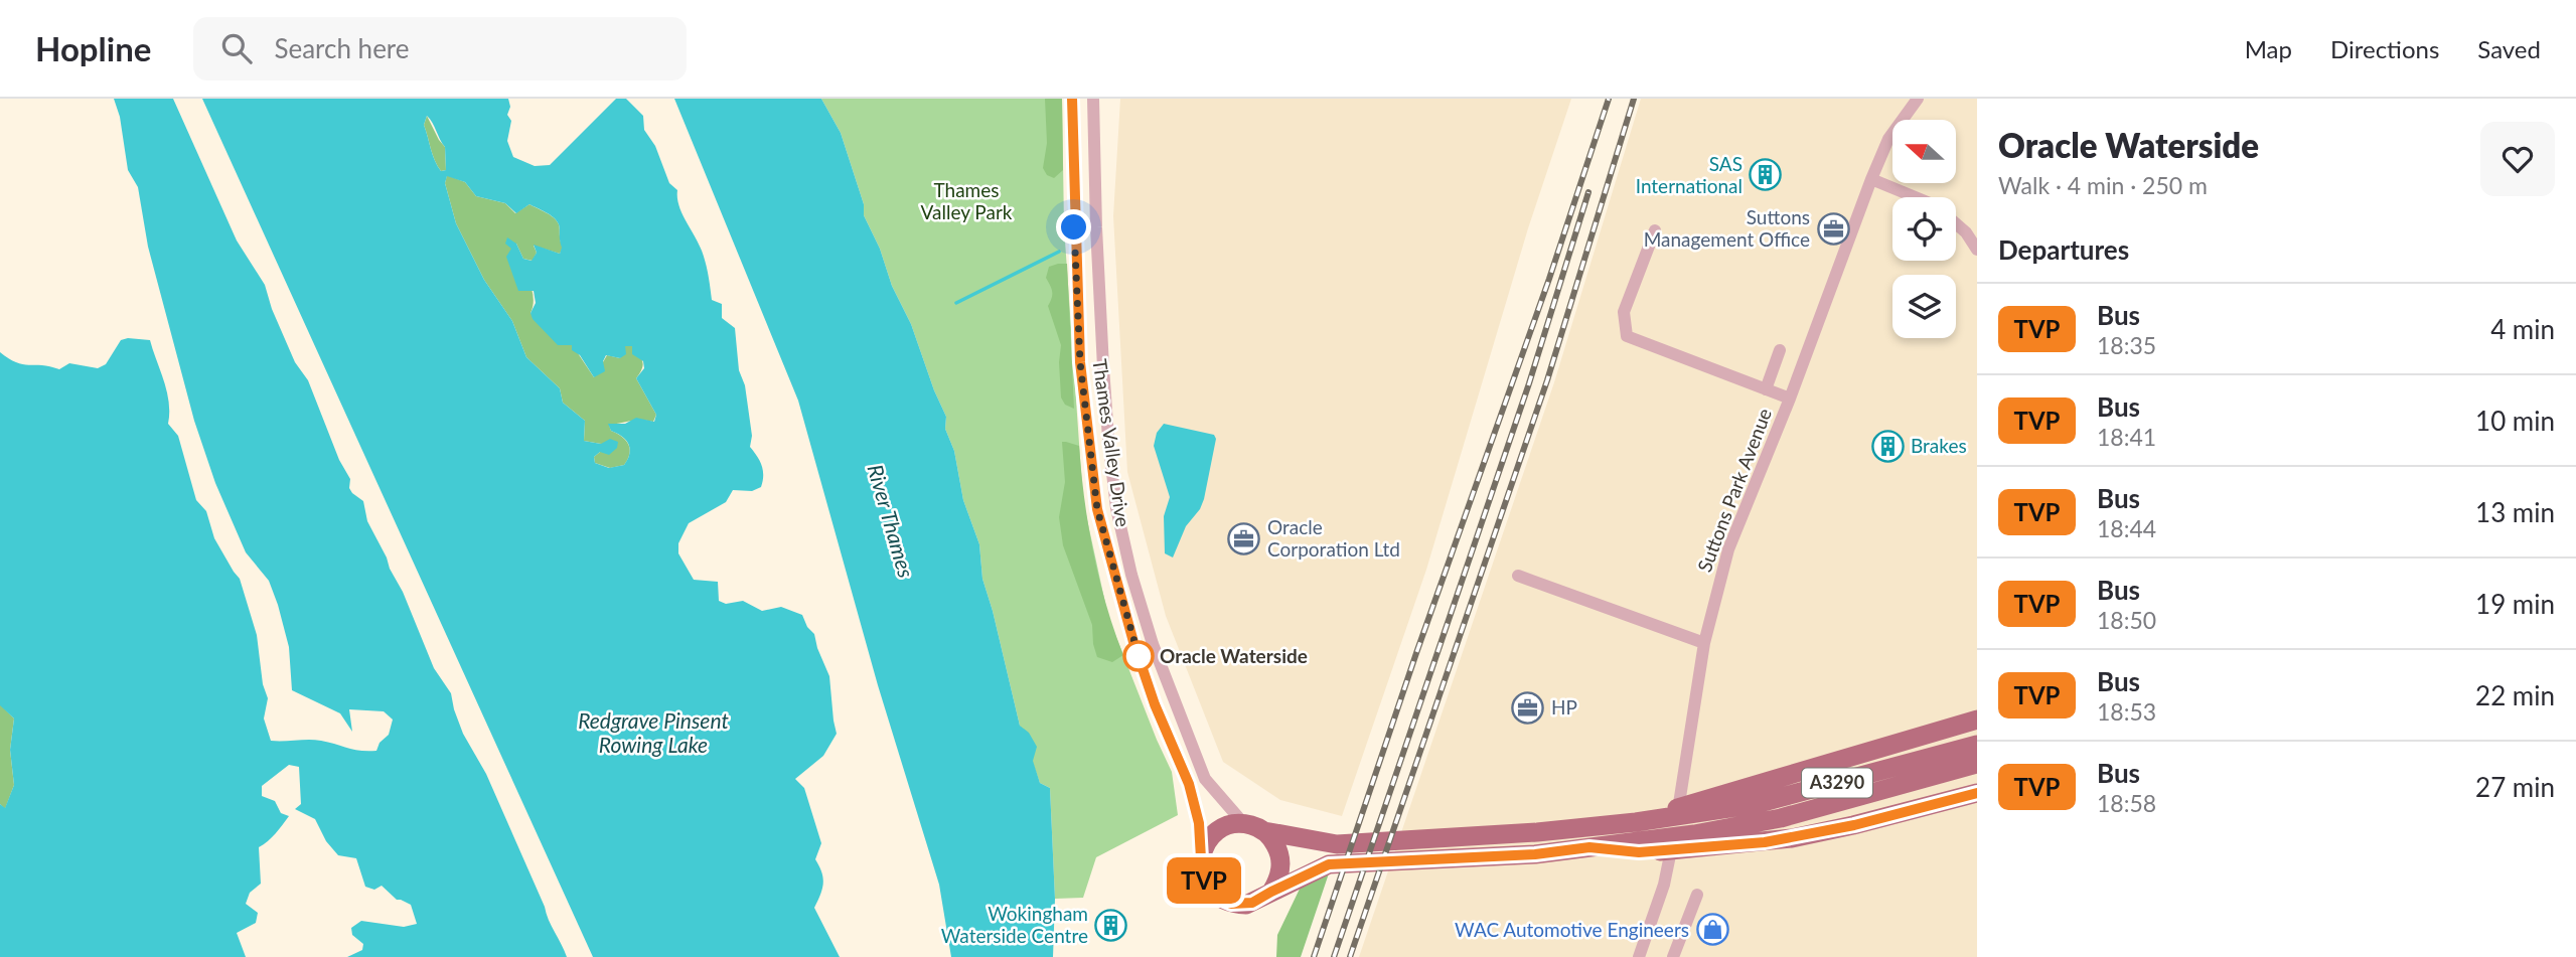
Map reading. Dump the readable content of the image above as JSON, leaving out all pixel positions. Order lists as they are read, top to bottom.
{
  "streets": {
    "main road": ["A3290"],
    "street": ["Thames Valley Drive", "Suttons Park Avenue"]
  },
  "crossings": [
    ["Thames Valley Drive", "A3290"]
  ],
  "water": ["River Thames", "Redgrave Pinsent Rowing Lake"],
  "parks": ["Thames Valley Park"],
  "places": {
    "building": ["SAS International", "Brakes", "Wokingham Waterside Centre"],
    "office": ["Suttons Management Office", "Oracle Corporation Ltd", "HP"],
    "other": ["Oracle Waterside"],
    "shop": ["WAC Automotive Engineers"]
  },
  "lines": ["bus line TVP"],
  "north": "left",
  "page": {
    "header": "Hopline",
    "search": "Search here",
    "nav": ["Map", "Directions", "Saved"],
    "on_map": "TVP",
    "heading": [
      ["Oracle Waterside", "Walk · 4 min · 250 m"],
      "Departures"
    ],
    "list": [
      {
        "mark": "TVP",
        "name": "Bus",
        "note": "18:35",
        "value": "4 min"
      },
      {
        "mark": "TVP",
        "name": "Bus",
        "note": "18:41",
        "value": "10 min"
      },
      {
        "mark": "TVP",
        "name": "Bus",
        "note": "18:44",
        "value": "13 min"
      },
      {
        "mark": "TVP",
        "name": "Bus",
        "note": "18:50",
        "value": "19 min"
      },
      {
        "mark": "TVP",
        "name": "Bus",
        "note": "18:53",
        "value": "22 min"
      },
      {
        "mark": "TVP",
        "name": "Bus",
        "note": "18:58",
        "value": "27 min"
      }
    ]
  }
}
